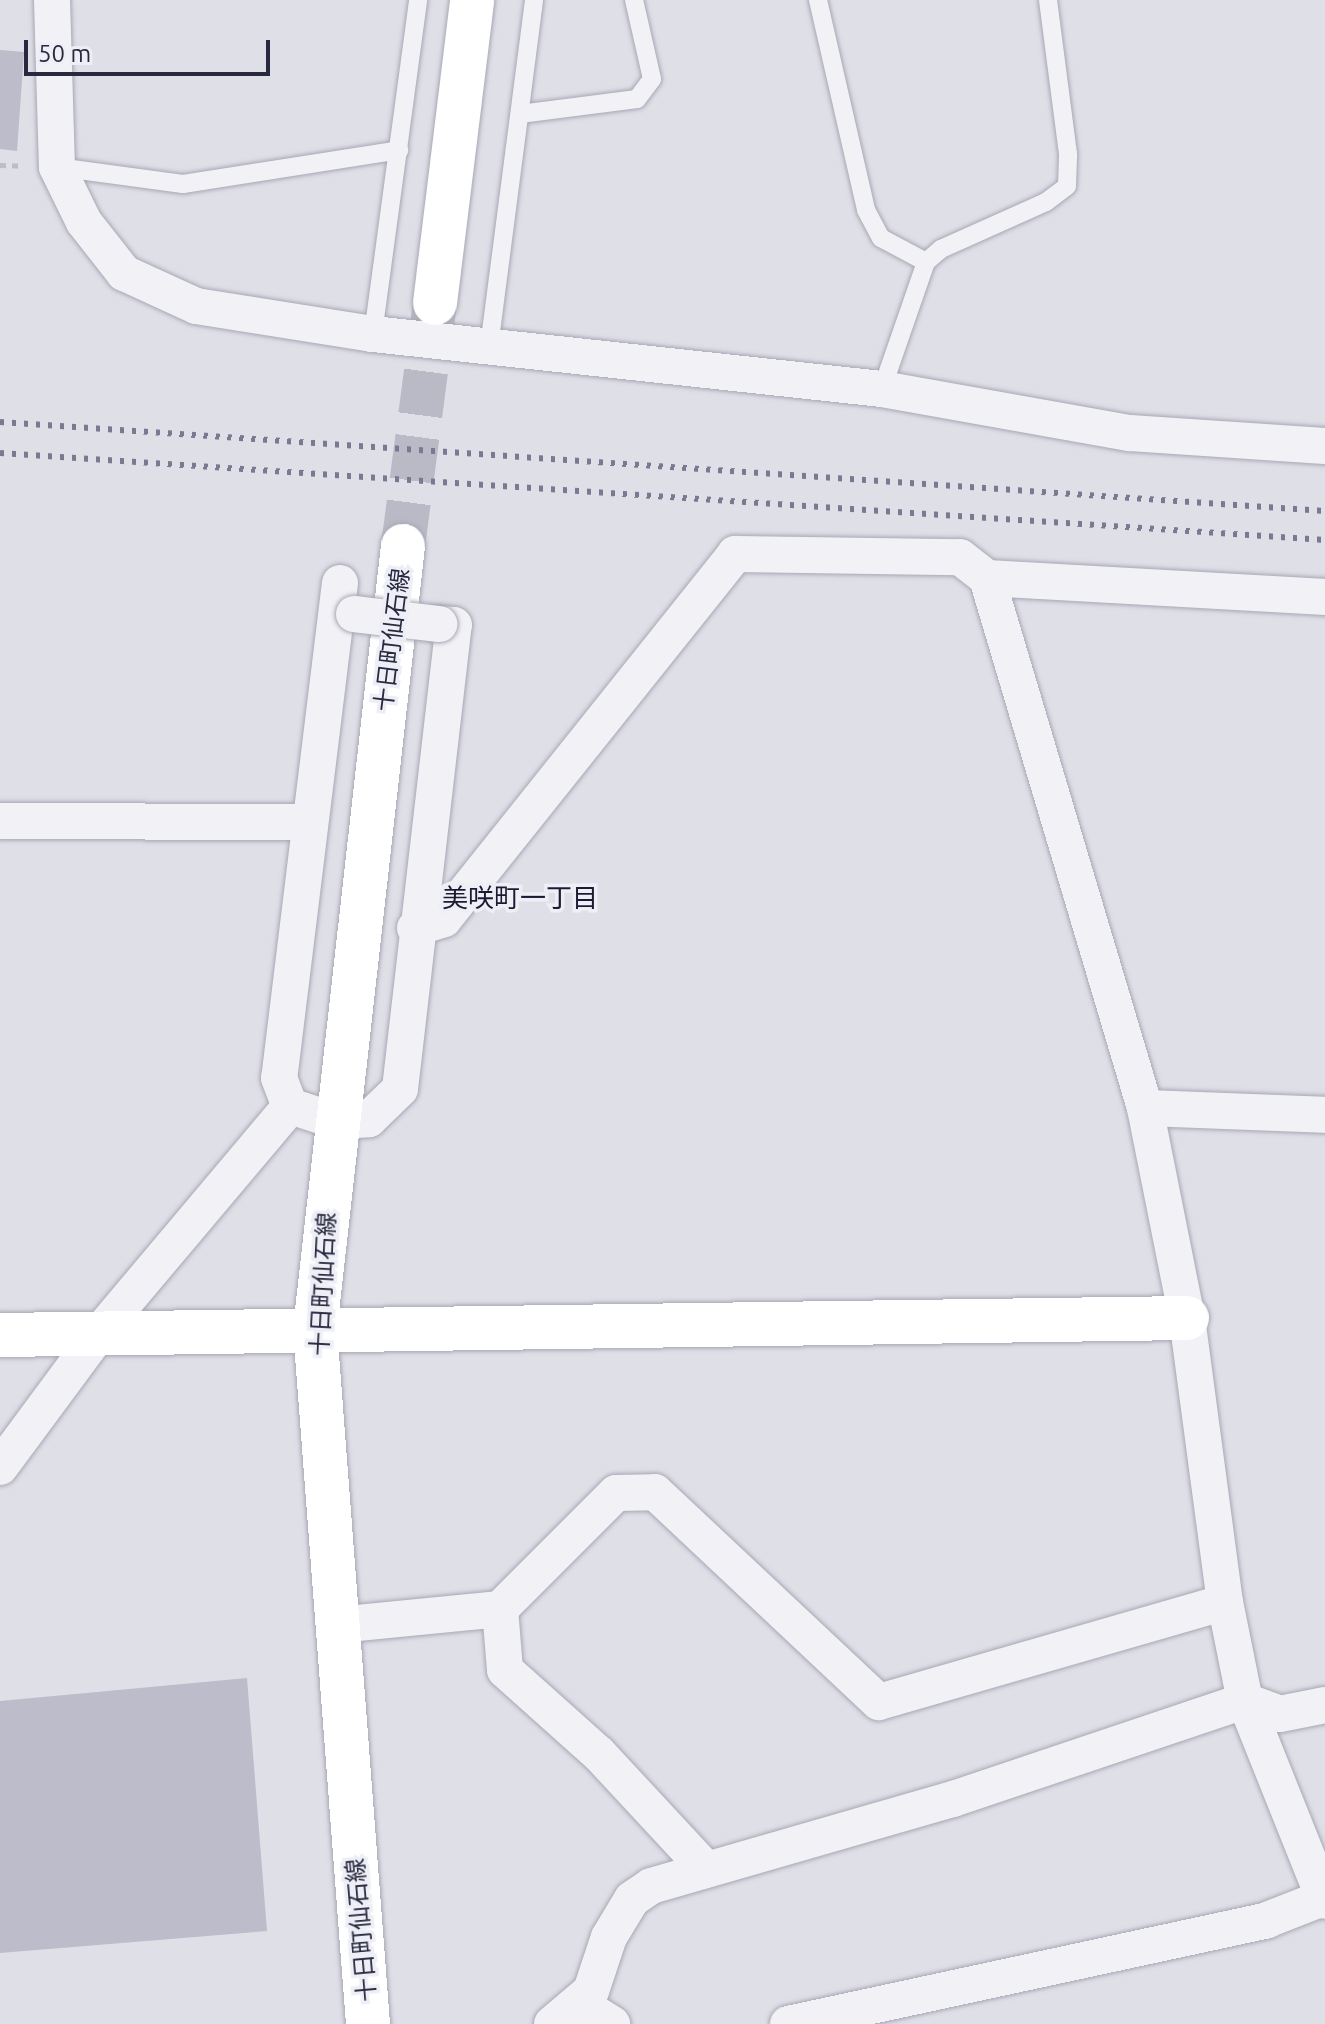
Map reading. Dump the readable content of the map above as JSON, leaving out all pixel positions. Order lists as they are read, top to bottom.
{
  "streets": {
    "main road": ["十日町仙石線"]
  },
  "districts": ["美咲町一丁目"],
  "scale_bar": "50 m"
}
